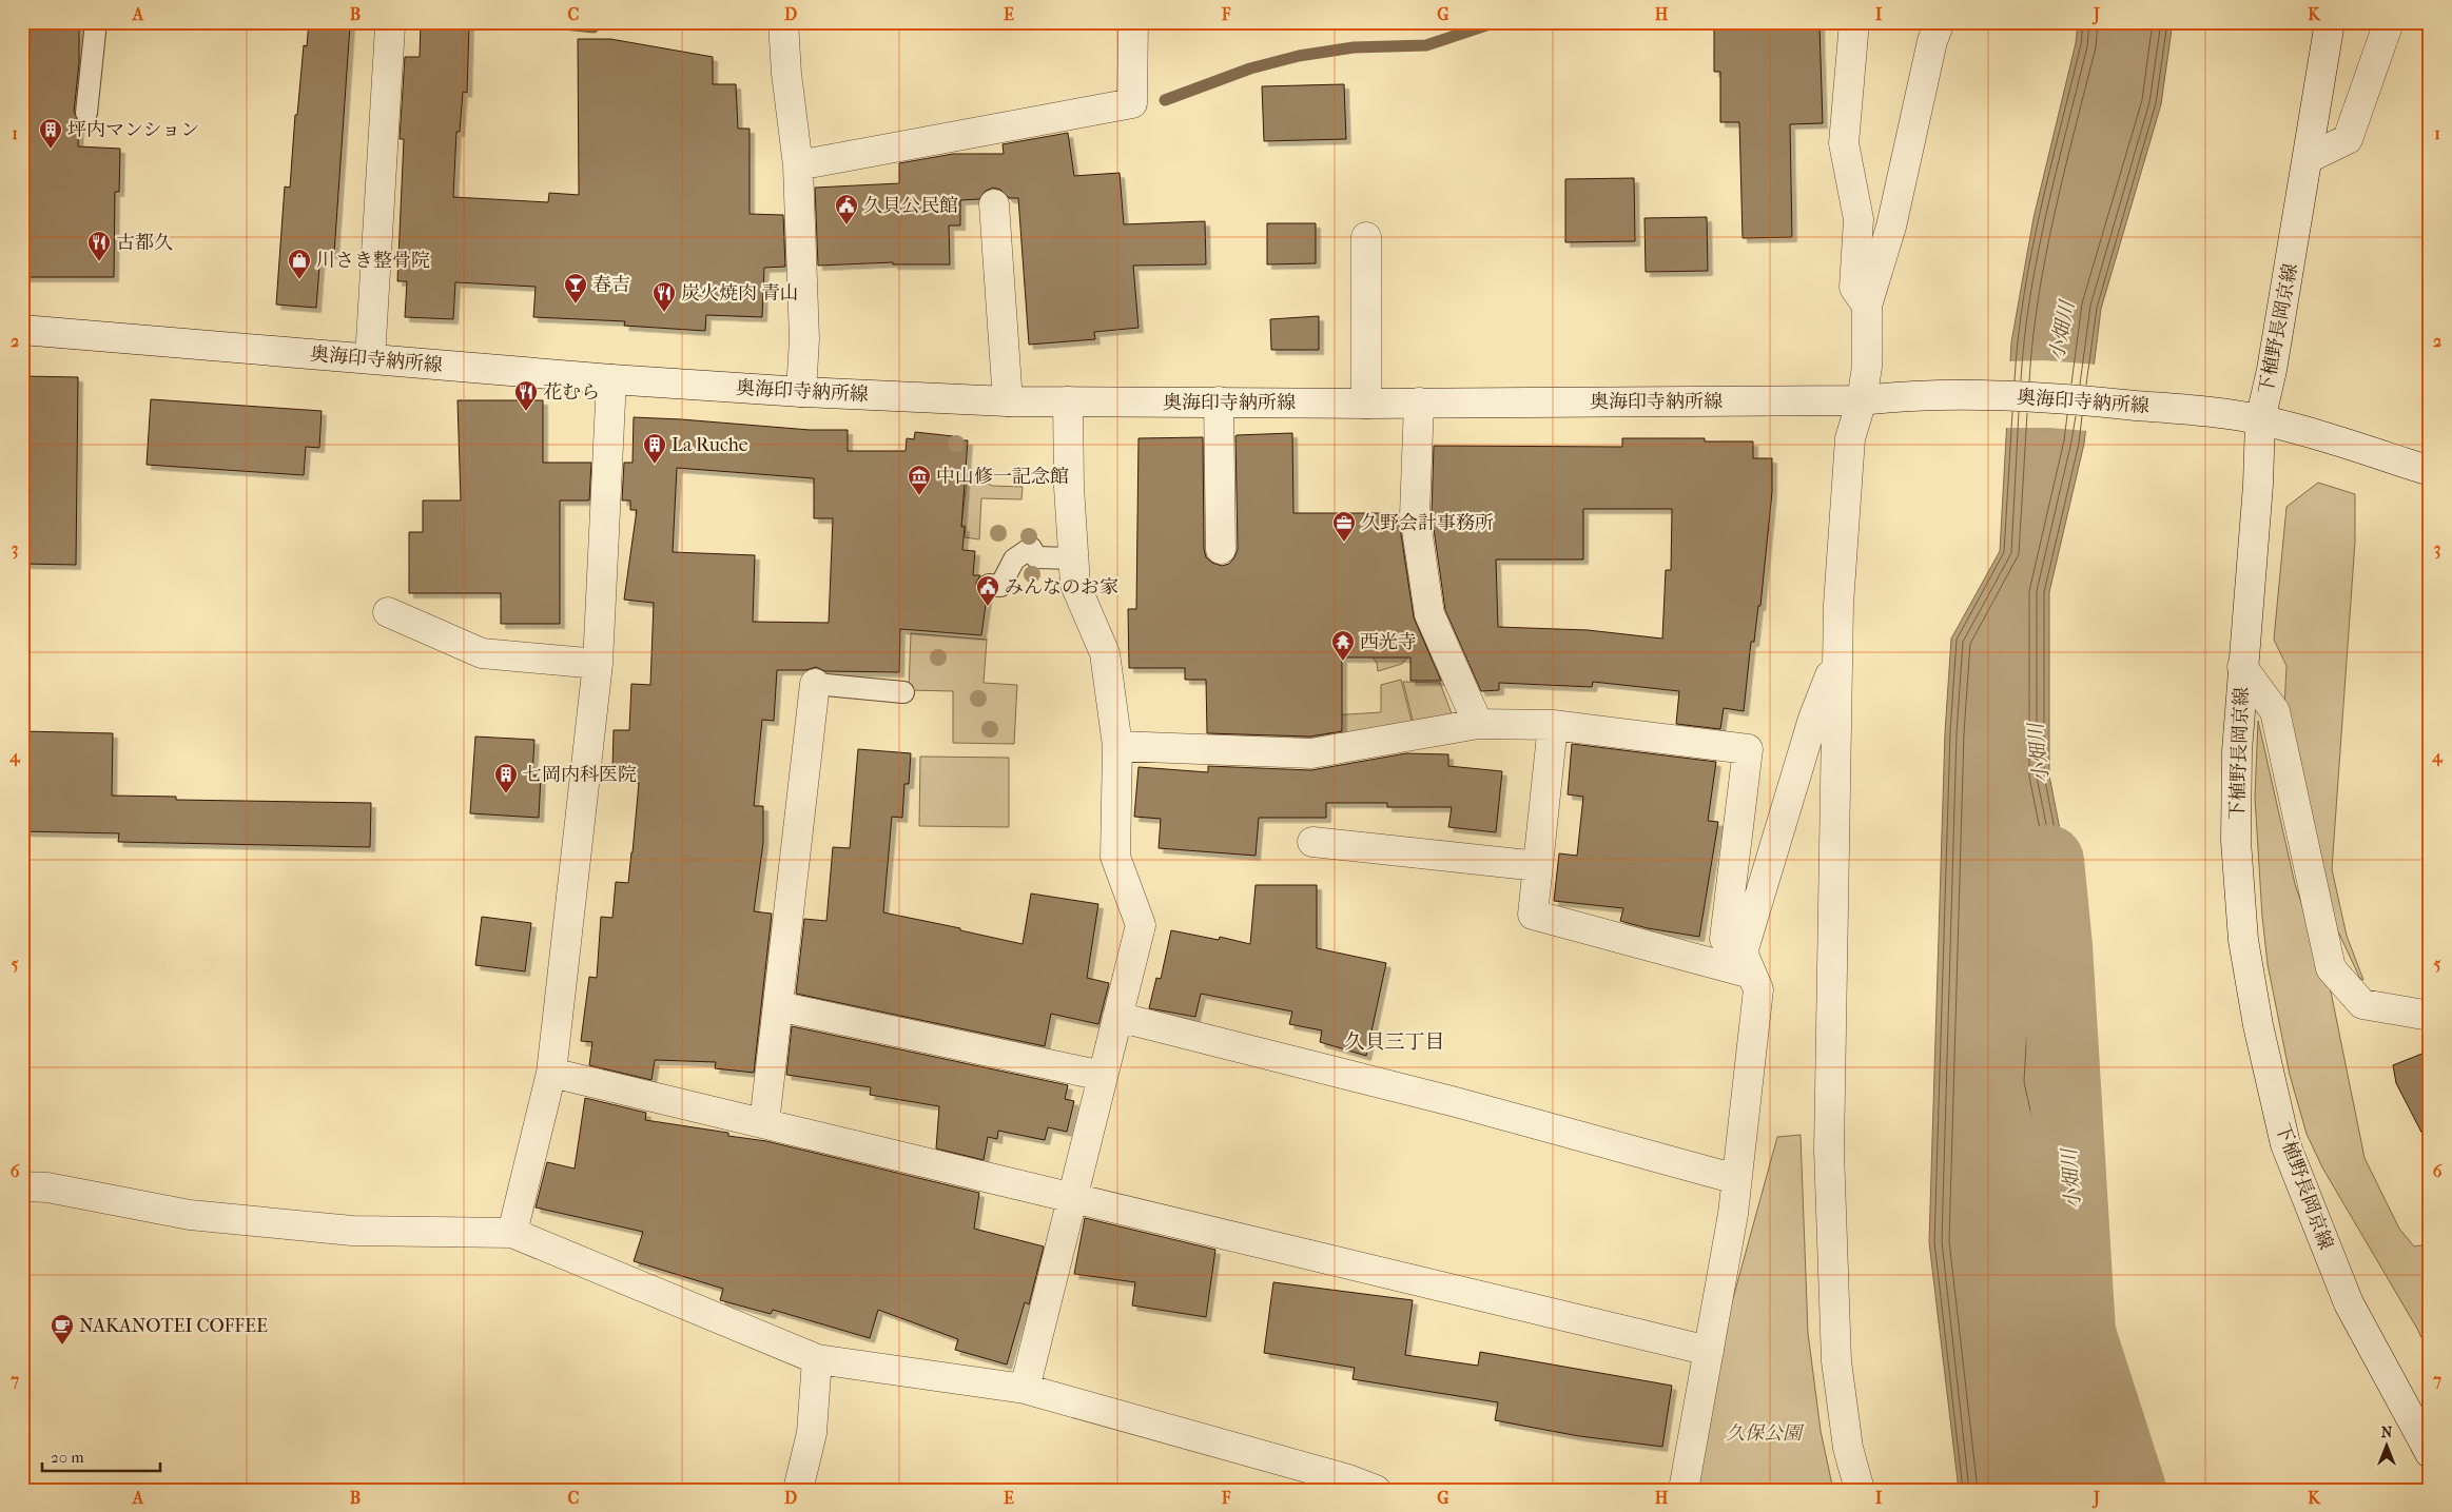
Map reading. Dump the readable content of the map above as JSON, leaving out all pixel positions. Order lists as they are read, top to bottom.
{
  "streets": {
    "street": ["下植野長岡京線", "奥海印寺納所線"]
  },
  "crossings": [
    ["下植野長岡京線", "奥海印寺納所線"]
  ],
  "districts": ["久貝三丁目"],
  "water": ["小畑川"],
  "parks": ["久保公園"],
  "places": {
    "building": ["坪内マンション", "La Ruche", "七岡内科医院"],
    "public building": ["久貝公民館", "みんなのお家"],
    "restaurant": ["古都久", "炭火焼肉 青山", "花むら"],
    "shop": ["川さき整骨院"],
    "bar": ["春吉"],
    "museum": ["中山修一記念館"],
    "office": ["久野会計事務所"],
    "temple": ["西光寺"],
    "cafe": ["NAKANOTEI COFFEE"]
  },
  "scale_bar": "20 m",
  "north": "top",
  "grid": {
    "columns": [
      "A",
      "B",
      "C",
      "D",
      "E",
      "F",
      "G",
      "H",
      "I",
      "J",
      "K"
    ],
    "rows": [
      "1",
      "2",
      "3",
      "4",
      "5",
      "6",
      "7"
    ]
  }
}
